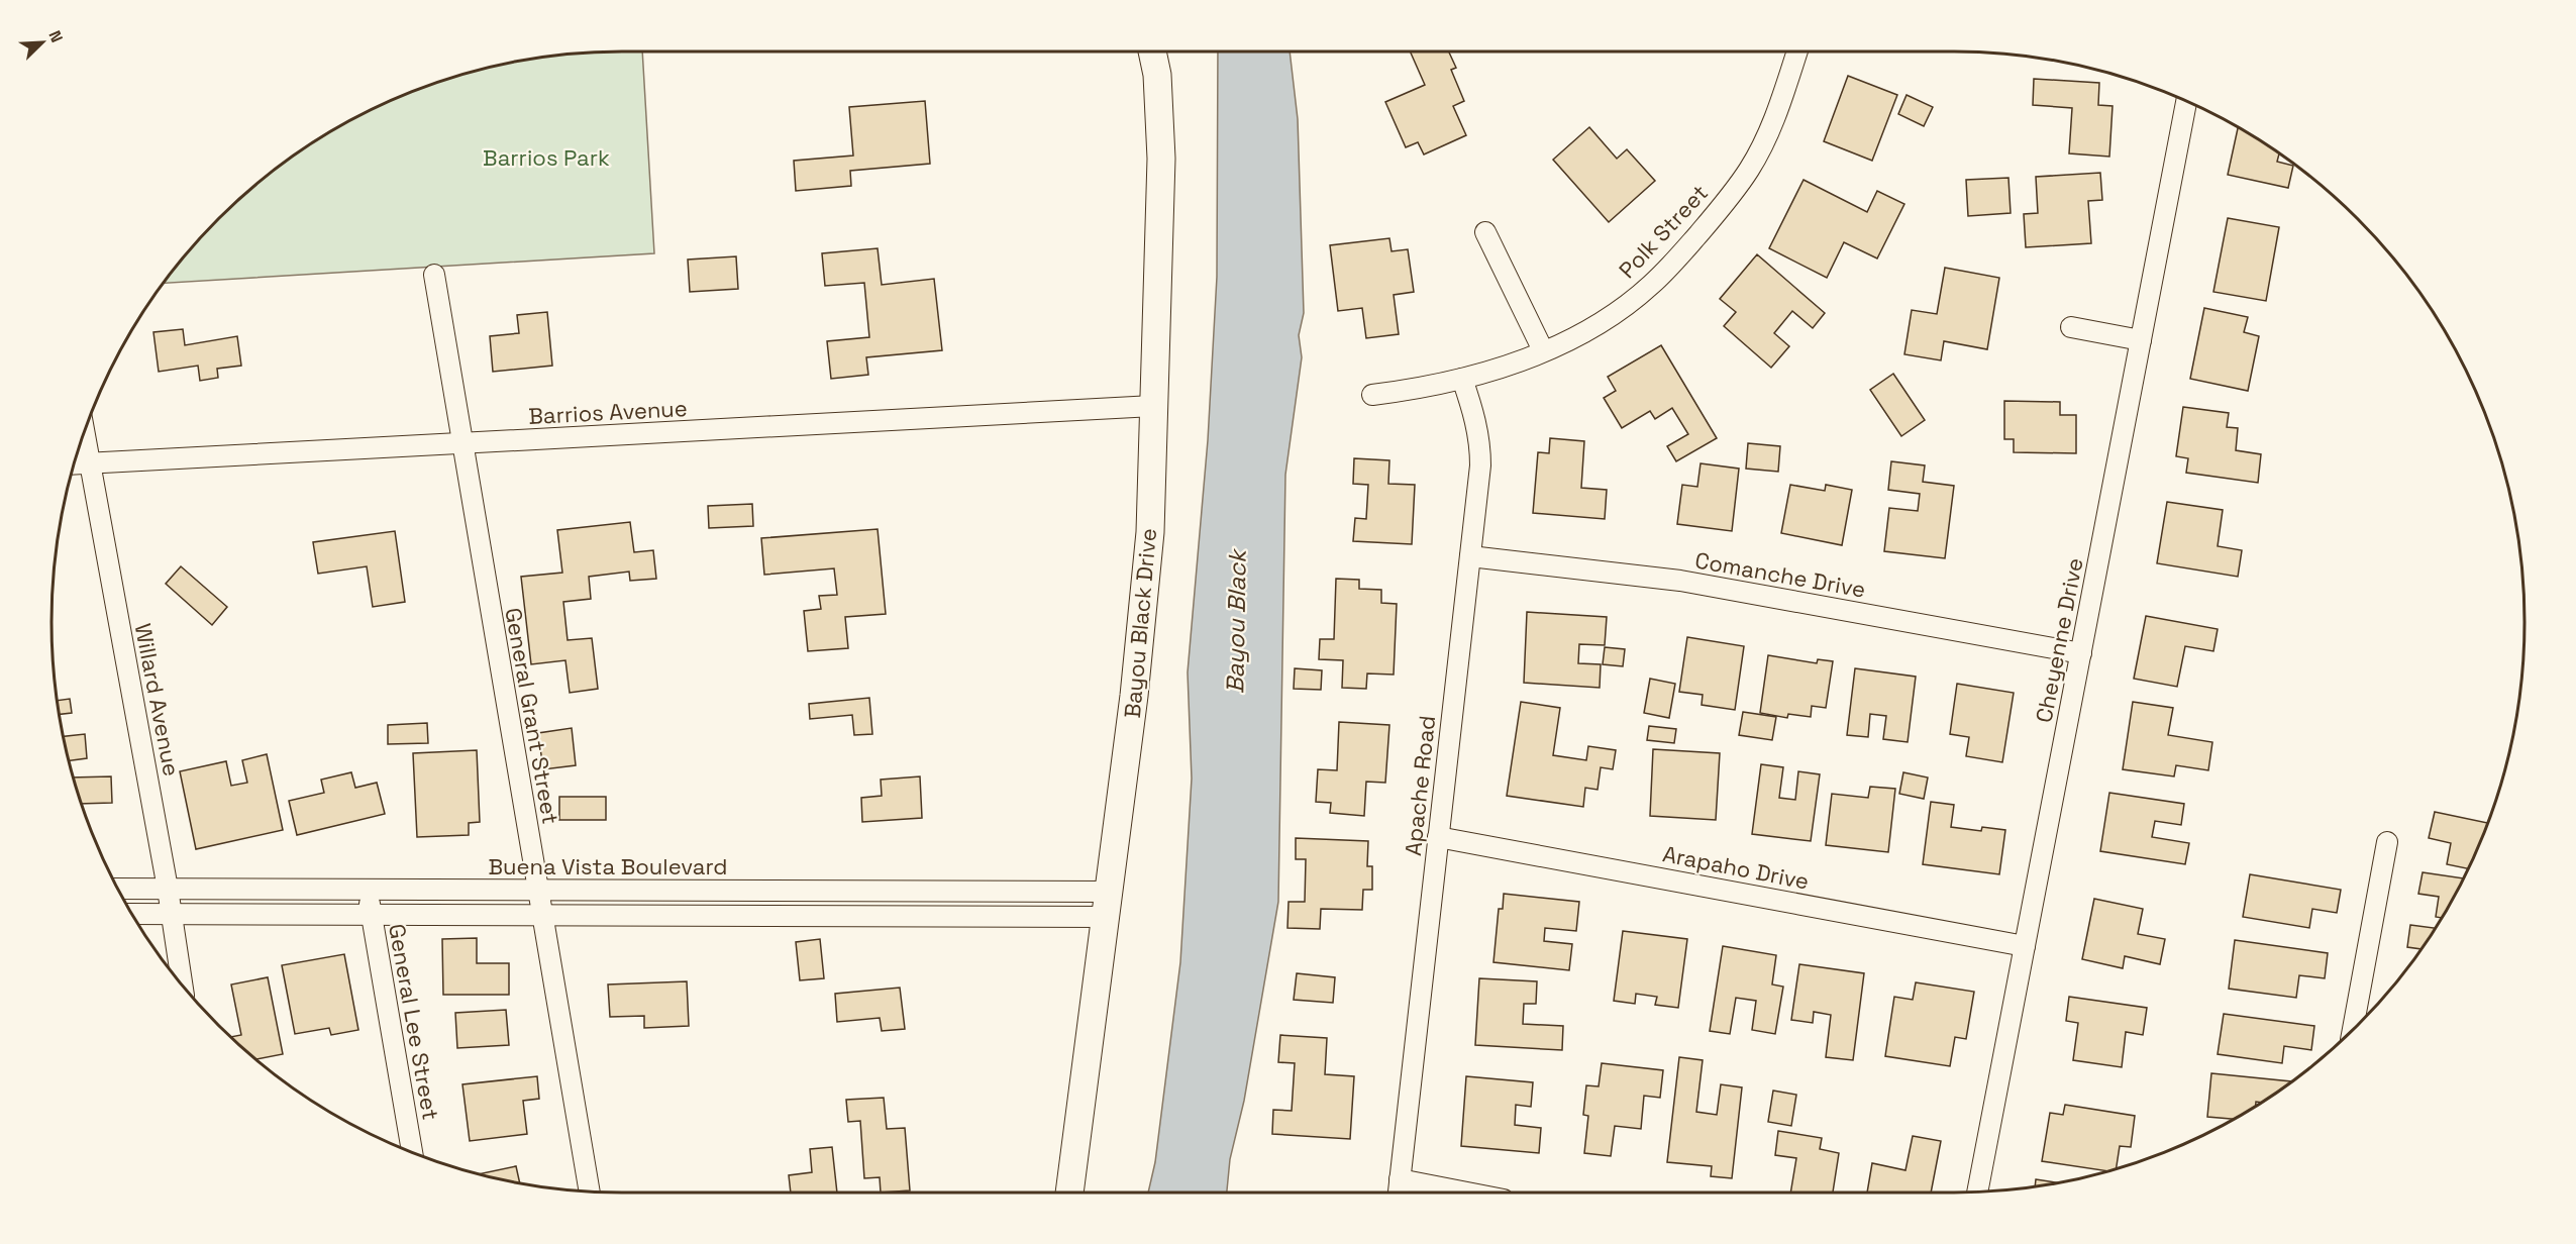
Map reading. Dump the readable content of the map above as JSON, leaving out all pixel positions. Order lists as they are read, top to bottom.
{
  "streets": {
    "main road": ["Bayou Black Drive"],
    "street": [
      "Polk Street",
      "Barrios Avenue",
      "Comanche Drive",
      "Cheyenne Drive",
      "Willard Avenue",
      "General Grant Street",
      "Apache Road",
      "Buena Vista Boulevard",
      "Arapaho Drive",
      "General Lee Street"
    ]
  },
  "crossings": [
    ["Polk Street", "Apache Road"],
    ["Barrios Avenue", "Bayou Black Drive"],
    ["Barrios Avenue", "Willard Avenue"],
    ["Barrios Avenue", "General Grant Street"],
    ["Comanche Drive", "Cheyenne Drive"],
    ["Comanche Drive", "Apache Road"],
    ["Bayou Black Drive", "Buena Vista Boulevard"],
    ["Cheyenne Drive", "Arapaho Drive"],
    ["Willard Avenue", "Buena Vista Boulevard"],
    ["General Grant Street", "Buena Vista Boulevard"],
    ["Apache Road", "Arapaho Drive"],
    ["Buena Vista Boulevard", "General Lee Street"]
  ],
  "water": ["Bayou Black"],
  "parks": ["Barrios Park"],
  "north": "top right"
}
